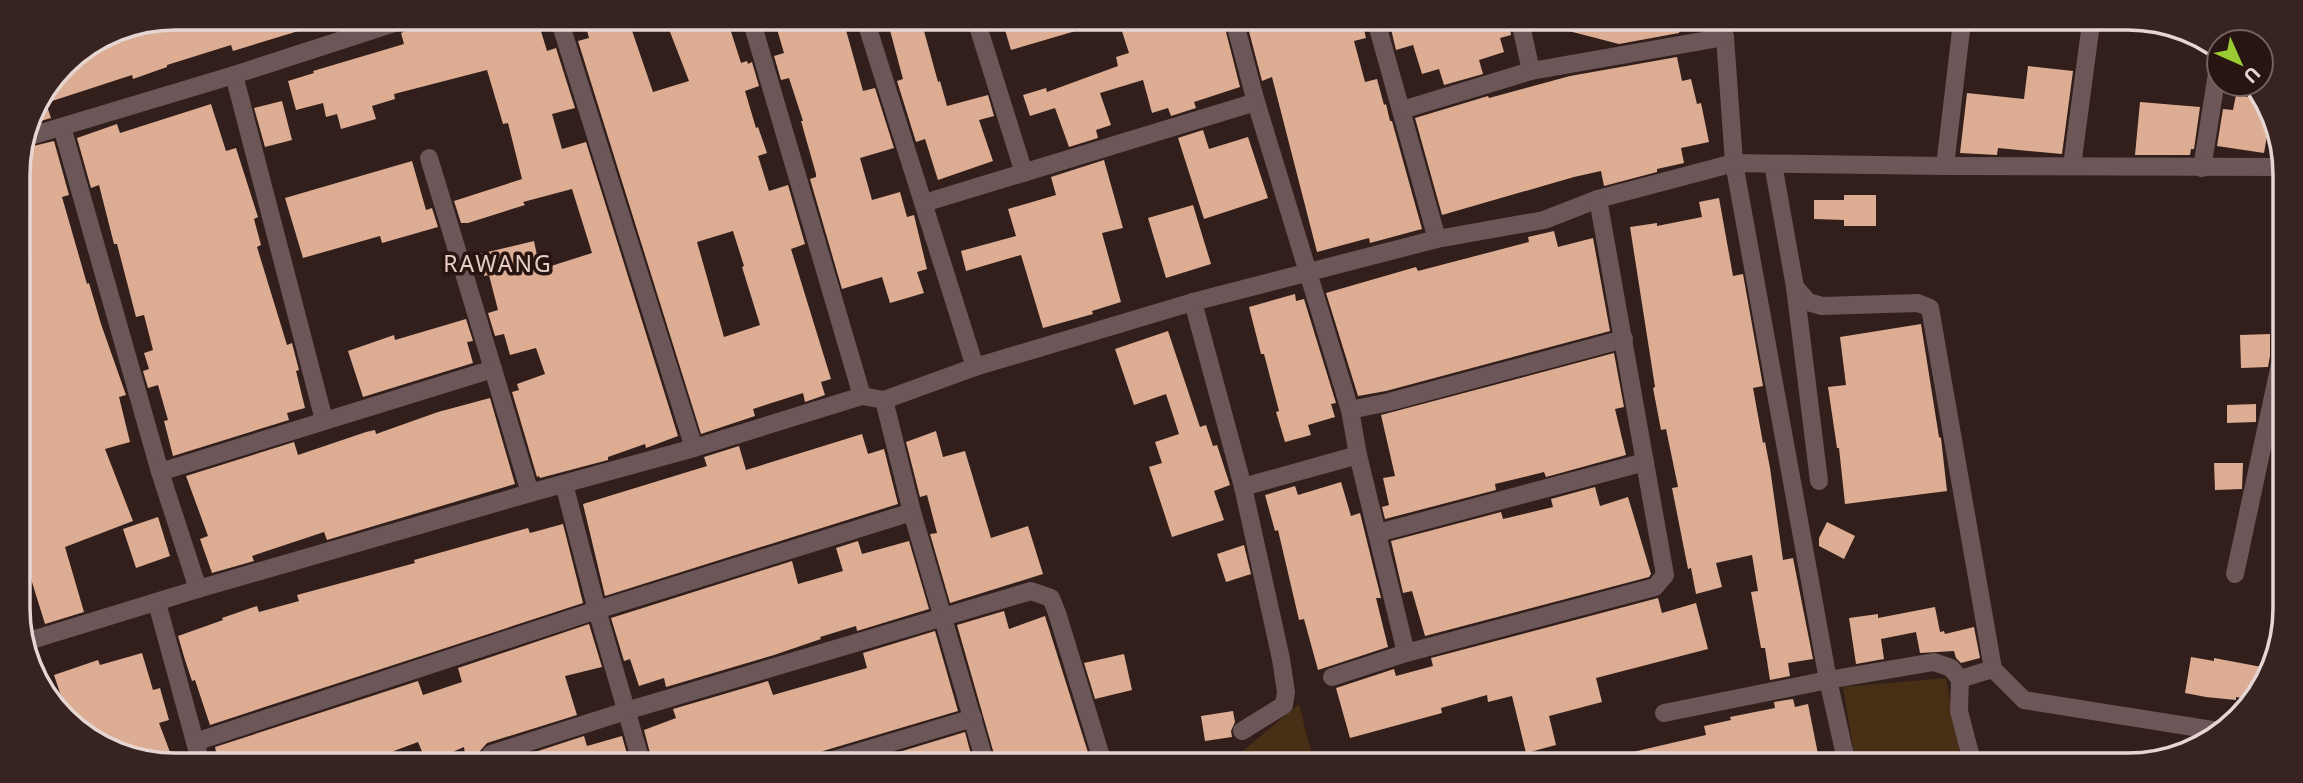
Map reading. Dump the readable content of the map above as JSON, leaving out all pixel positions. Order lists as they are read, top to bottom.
{
  "districts": ["RAWANG"],
  "north": "bottom right"
}
